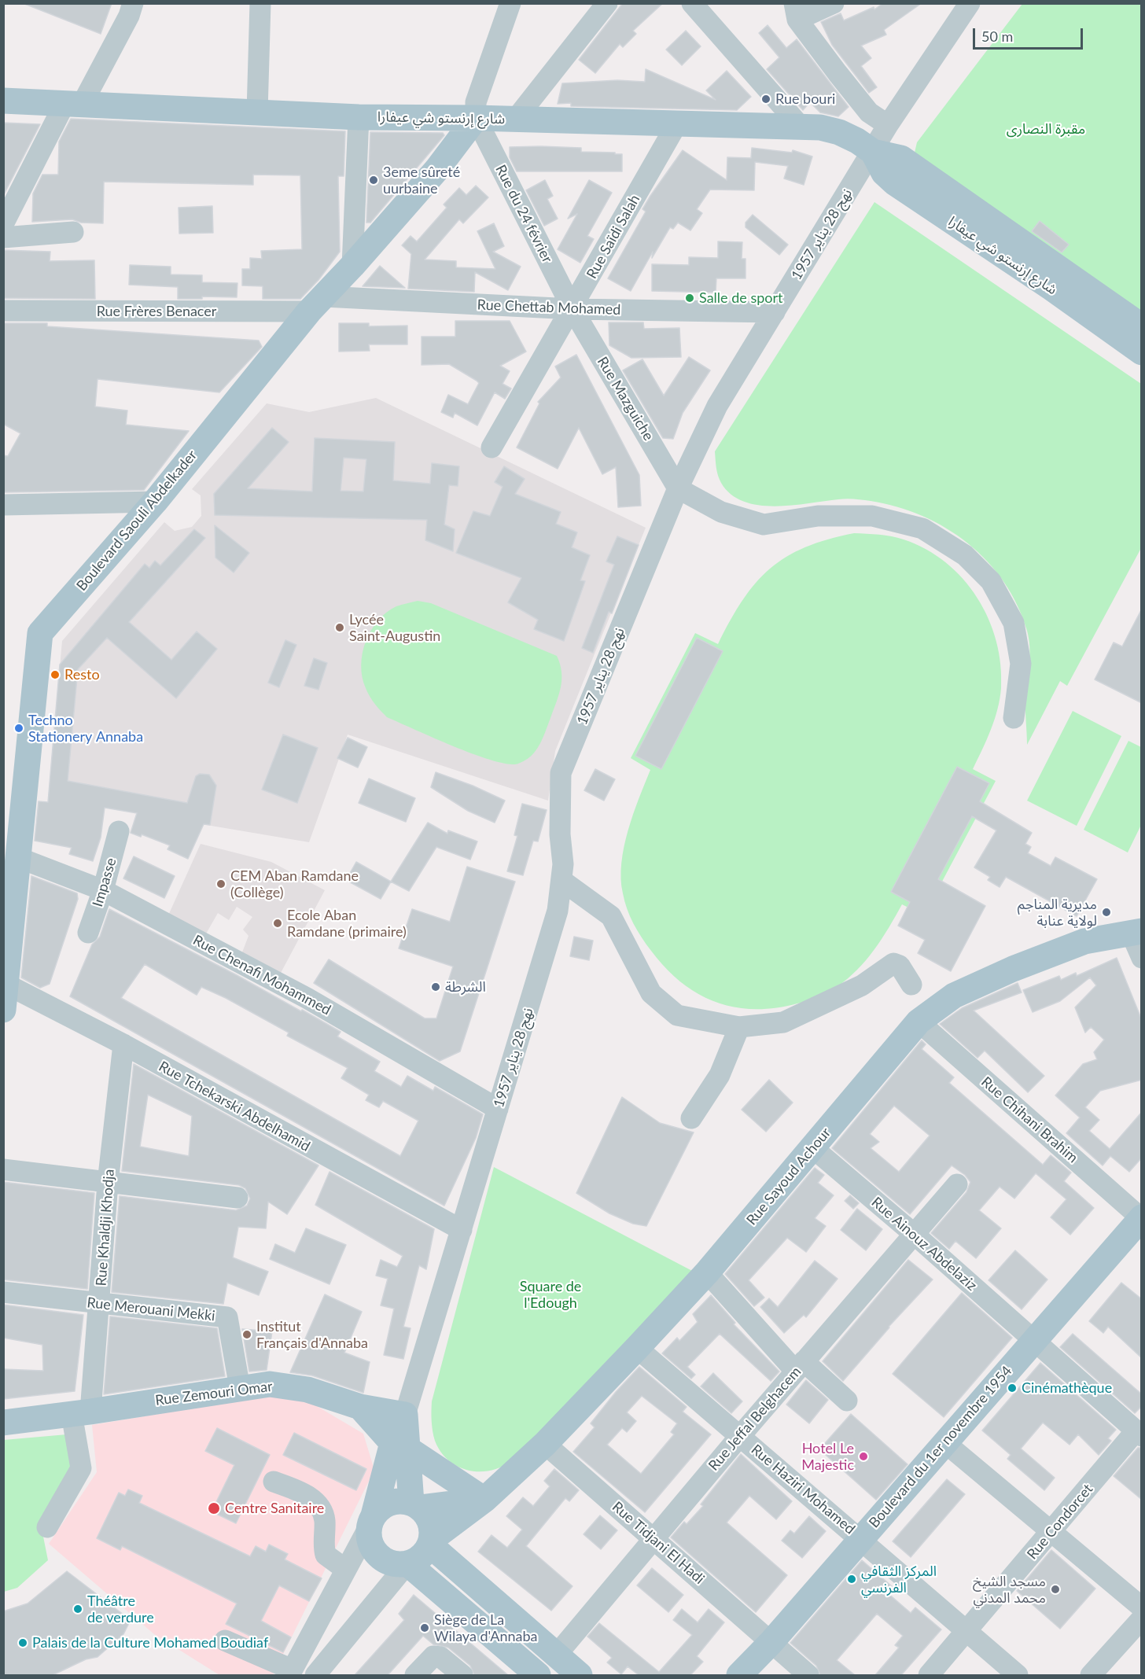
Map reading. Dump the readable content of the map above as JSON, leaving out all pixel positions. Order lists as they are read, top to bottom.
{
  "streets": {
    "main road": [
      "شارع إرنستو شي عيفارا",
      "Boulevard Saouli Abdelkader",
      "Rue Sayoud Achour",
      "Rue Zemouri Omar",
      "Boulevard du 1er novembre 1954"
    ],
    "street": [
      "Rue du 24 février",
      "نهج 28 يناير 1957",
      "Rue Saïdi Salah",
      "Rue Chettab Mohamed",
      "Rue Frères Benacer",
      "Rue Mazguiche",
      "Impasse",
      "Rue Chenafi Mohammed",
      "Rue Tchekarski Abdelhamid",
      "Rue Chihani Brahim",
      "Rue Khaldji Khodja",
      "Rue Ainouz Abdelaziz",
      "Rue Merouani Mekki",
      "Rue Jeffal Belghacem",
      "Rue Haziri Mohamed",
      "Rue Condorcet",
      "Rue Tidjani El Hadi"
    ]
  },
  "crossings": [
    ["شارع إرنستو شي عيفارا", "Rue du 24 février"],
    ["شارع إرنستو شي عيفارا", "نهج 28 يناير 1957"],
    ["شارع إرنستو شي عيفارا", "Rue Saïdi Salah"],
    ["شارع إرنستو شي عيفارا", "Boulevard Saouli Abdelkader"],
    ["Rue du 24 février", "Rue Saïdi Salah"],
    ["Rue du 24 février", "Rue Chettab Mohamed"],
    ["Rue du 24 février", "Rue Mazguiche"],
    ["Rue du 24 février", "Boulevard Saouli Abdelkader"],
    ["نهج 28 يناير 1957", "Rue Chettab Mohamed"],
    ["نهج 28 يناير 1957", "Rue Mazguiche"],
    ["نهج 28 يناير 1957", "Rue Chenafi Mohammed"],
    ["نهج 28 يناير 1957", "Rue Tchekarski Abdelhamid"],
    ["نهج 28 يناير 1957", "Rue Zemouri Omar"],
    ["Rue Saïdi Salah", "Rue Chettab Mohamed"],
    ["Rue Saïdi Salah", "Rue Mazguiche"],
    ["Rue Chettab Mohamed", "Rue Frères Benacer"],
    ["Rue Chettab Mohamed", "Rue Mazguiche"],
    ["Rue Chettab Mohamed", "Boulevard Saouli Abdelkader"],
    ["Rue Frères Benacer", "Boulevard Saouli Abdelkader"],
    ["Boulevard Saouli Abdelkader", "Rue Chenafi Mohammed"],
    ["Boulevard Saouli Abdelkader", "Rue Tchekarski Abdelhamid"],
    ["Impasse", "Rue Chenafi Mohammed"],
    ["Rue Tchekarski Abdelhamid", "Rue Khaldji Khodja"],
    ["Rue Chihani Brahim", "Rue Sayoud Achour"],
    ["Rue Chihani Brahim", "Boulevard du 1er novembre 1954"],
    ["Rue Sayoud Achour", "Rue Ainouz Abdelaziz"],
    ["Rue Sayoud Achour", "Rue Haziri Mohamed"],
    ["Rue Sayoud Achour", "Rue Tidjani El Hadi"],
    ["Rue Khaldji Khodja", "Rue Merouani Mekki"],
    ["Rue Khaldji Khodja", "Rue Zemouri Omar"],
    ["Rue Ainouz Abdelaziz", "Rue Jeffal Belghacem"],
    ["Rue Ainouz Abdelaziz", "Boulevard du 1er novembre 1954"],
    ["Rue Ainouz Abdelaziz", "Rue Condorcet"],
    ["Rue Merouani Mekki", "Rue Zemouri Omar"],
    ["Rue Jeffal Belghacem", "Rue Haziri Mohamed"],
    ["Rue Jeffal Belghacem", "Rue Tidjani El Hadi"],
    ["Boulevard du 1er novembre 1954", "Rue Haziri Mohamed"],
    ["Boulevard du 1er novembre 1954", "Rue Tidjani El Hadi"],
    ["Rue Haziri Mohamed", "Rue Condorcet"]
  ],
  "parks": ["مقبرة النصارى", "Square de l'Edough"],
  "places": [
    "Rue bouri",
    "3eme sûreté uurbaine",
    "Salle de sport",
    "Lycée Saint-Augustin",
    "Resto",
    "Techno Stationery Annaba",
    "CEM Aban Ramdane (Collège)",
    "مديرية المناجم لولاية عنابة",
    "Ecole Aban Ramdane (primaire)",
    "الشرطة",
    "Institut Français d'Annaba",
    "Cinémathèque",
    "Hotel Le Majestic",
    "Centre Sanitaire",
    "المركز الثقافي الفرنسي",
    "مسجد الشيخ محمد المدني",
    "Théâtre de verdure",
    "Siège de La Wilaya d'Annaba",
    "Palais de la Culture Mohamed Boudiaf"
  ],
  "scale_bar": "50 m"
}
